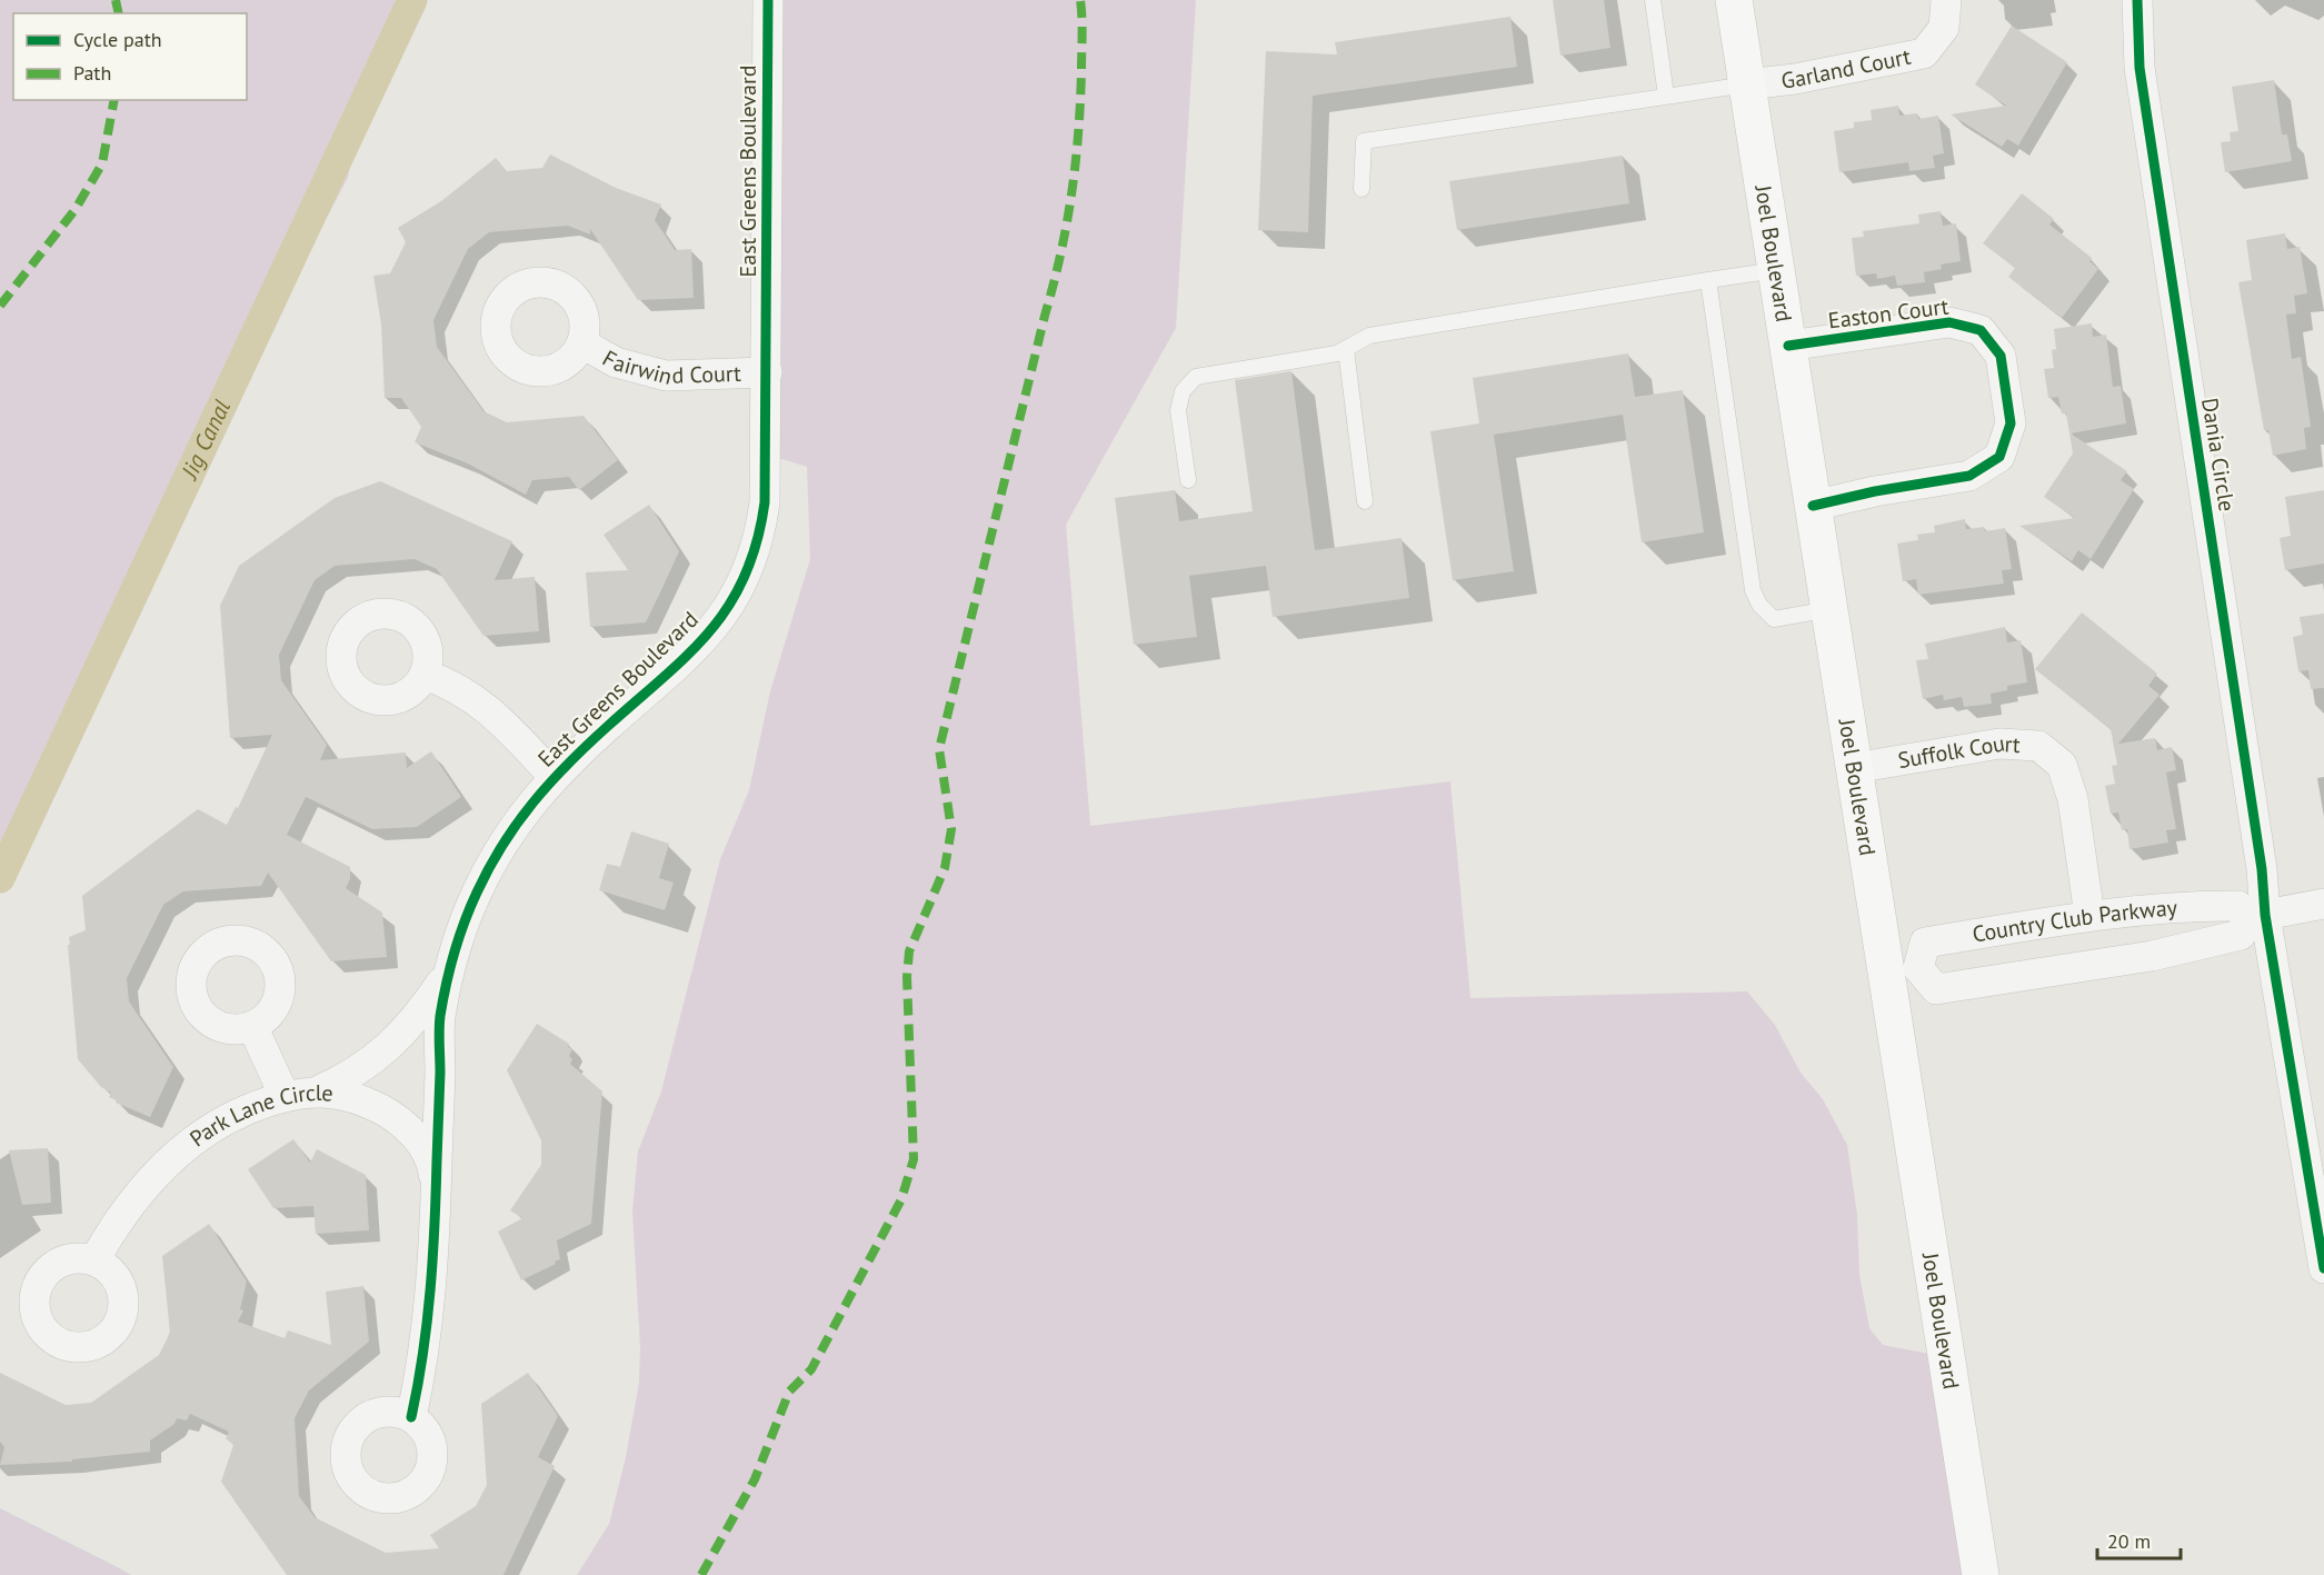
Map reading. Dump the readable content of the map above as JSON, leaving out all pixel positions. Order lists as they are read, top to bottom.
{
  "streets": {
    "main road": ["Joel Boulevard"],
    "street": [
      "Garland Court",
      "East Greens Boulevard",
      "Easton Court",
      "Fairwind Court",
      "Dania Circle",
      "Suffolk Court",
      "Country Club Parkway",
      "Park Lane Circle"
    ]
  },
  "crossings": [
    ["Garland Court", "Joel Boulevard"],
    ["East Greens Boulevard", "Fairwind Court"],
    ["East Greens Boulevard", "Park Lane Circle"],
    ["Joel Boulevard", "Easton Court"],
    ["Joel Boulevard", "Suffolk Court"],
    ["Joel Boulevard", "Country Club Parkway"],
    ["Dania Circle", "Country Club Parkway"],
    ["Suffolk Court", "Country Club Parkway"]
  ],
  "water": ["Jig Canal"],
  "legend": ["Cycle path", "Path"],
  "scale_bar": "20 m"
}
